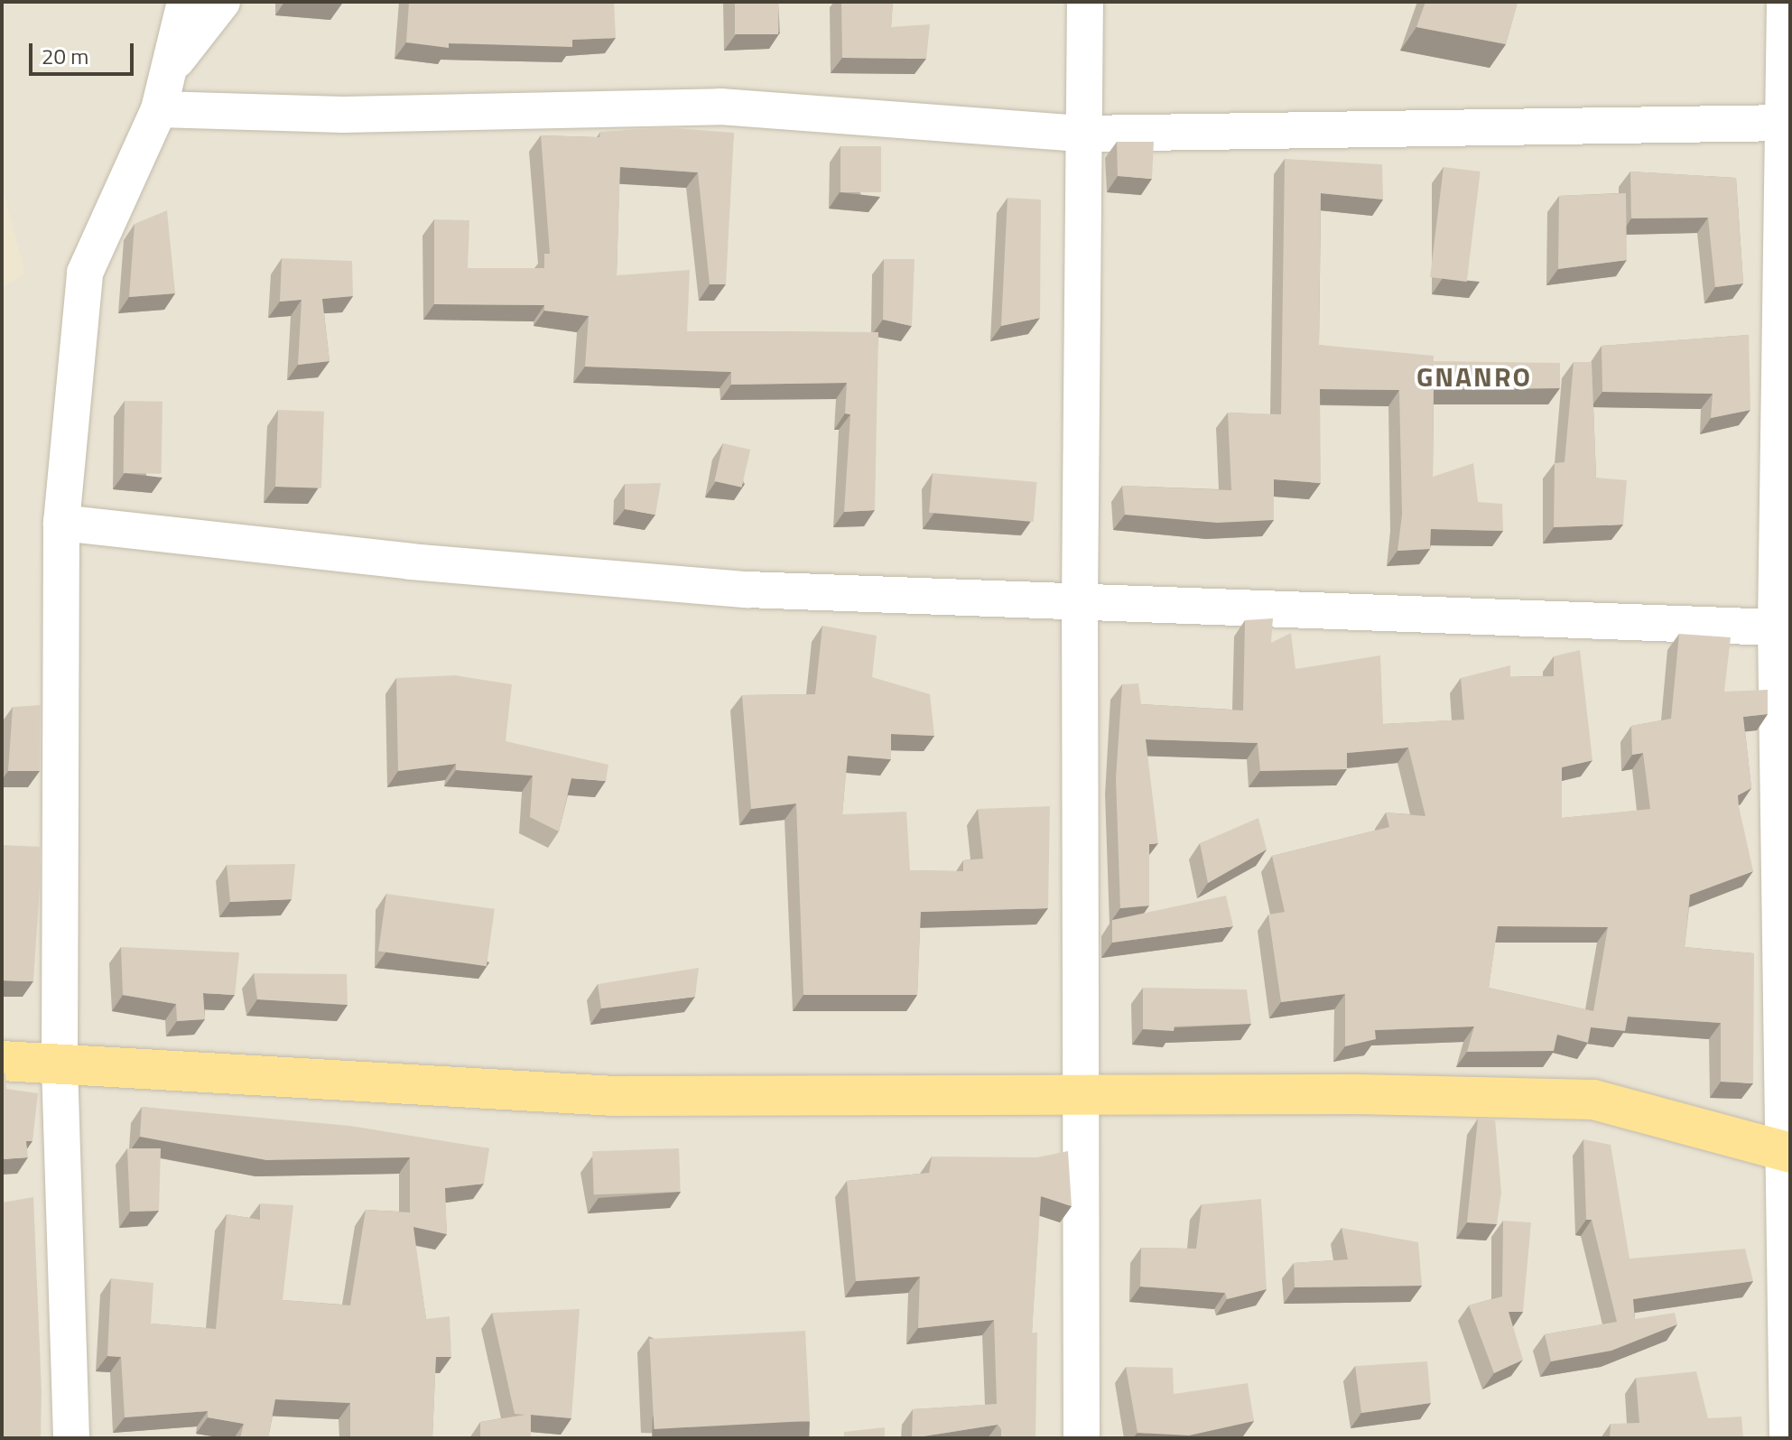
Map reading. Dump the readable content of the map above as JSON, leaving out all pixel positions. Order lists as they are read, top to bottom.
{
  "districts": ["GNANRO"],
  "scale_bar": "20 m"
}
